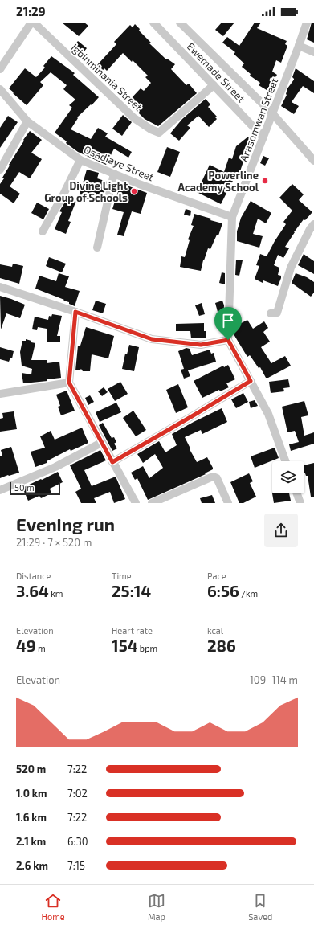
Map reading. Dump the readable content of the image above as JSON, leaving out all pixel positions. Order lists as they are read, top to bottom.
{
  "streets": {
    "street": [
      "Ewemade Street",
      "Igbinminania Street",
      "Arasomwan Street",
      "Osadiaye Street"
    ]
  },
  "crossings": [
    ["Ewemade Street", "Igbinminania Street"],
    ["Ewemade Street", "Arasomwan Street"],
    ["Arasomwan Street", "Osadiaye Street"]
  ],
  "places": ["Powerline Academy School", "Divine Light Group of Schools"],
  "scale_bar": "50 m",
  "page": {
    "status": "21:29",
    "scale": "50 m",
    "heading": ["Evening run", "21:29 · 7 × 520 m"],
    "stats": [
      ["Distance", "3.64 km"],
      ["Time", "25:14"],
      ["Pace", "6:56 /km"],
      ["Elevation", "49 m"],
      ["Heart rate", "154 bpm"],
      ["kcal", "286"]
    ],
    "chart": ["Elevation", "109–114 m"],
    "list": [
      {
        "name": "520 m",
        "note": "7:22"
      },
      {
        "name": "1.0 km",
        "note": "7:02"
      },
      {
        "name": "1.6 km",
        "note": "7:22"
      },
      {
        "name": "2.1 km",
        "note": "6:30"
      },
      {
        "name": "2.6 km",
        "note": "7:15"
      }
    ],
    "tabs": ["Home", "Map", "Saved"]
  }
}
